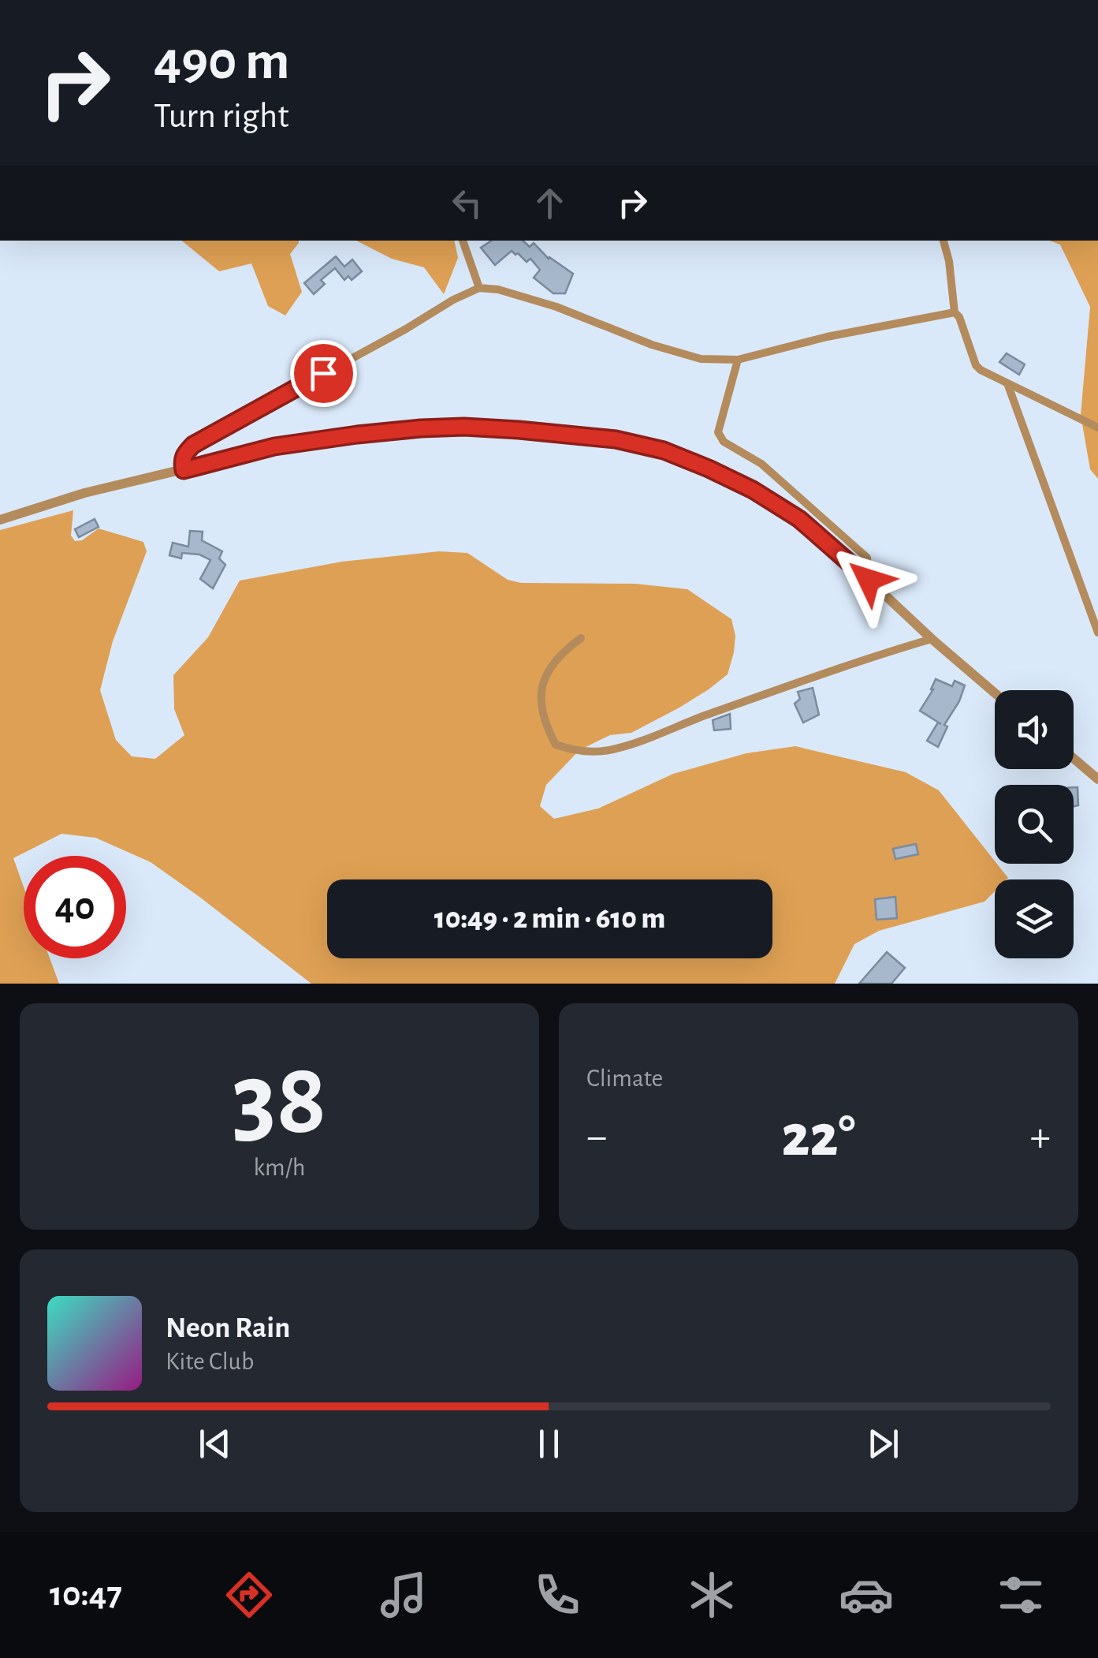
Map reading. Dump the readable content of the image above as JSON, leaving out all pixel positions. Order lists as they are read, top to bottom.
{
  "page": {
    "turn": ["490 m", "Turn right"],
    "limit": "40",
    "trip": "10:49 · 2 min · 610 m",
    "tile": [
      ["38", "km/h"],
      "Climate"
    ],
    "heat": ["−", "22°", "+"],
    "song": ["Neon Rain", "Kite Club"],
    "tabs": "10:47"
  }
}
